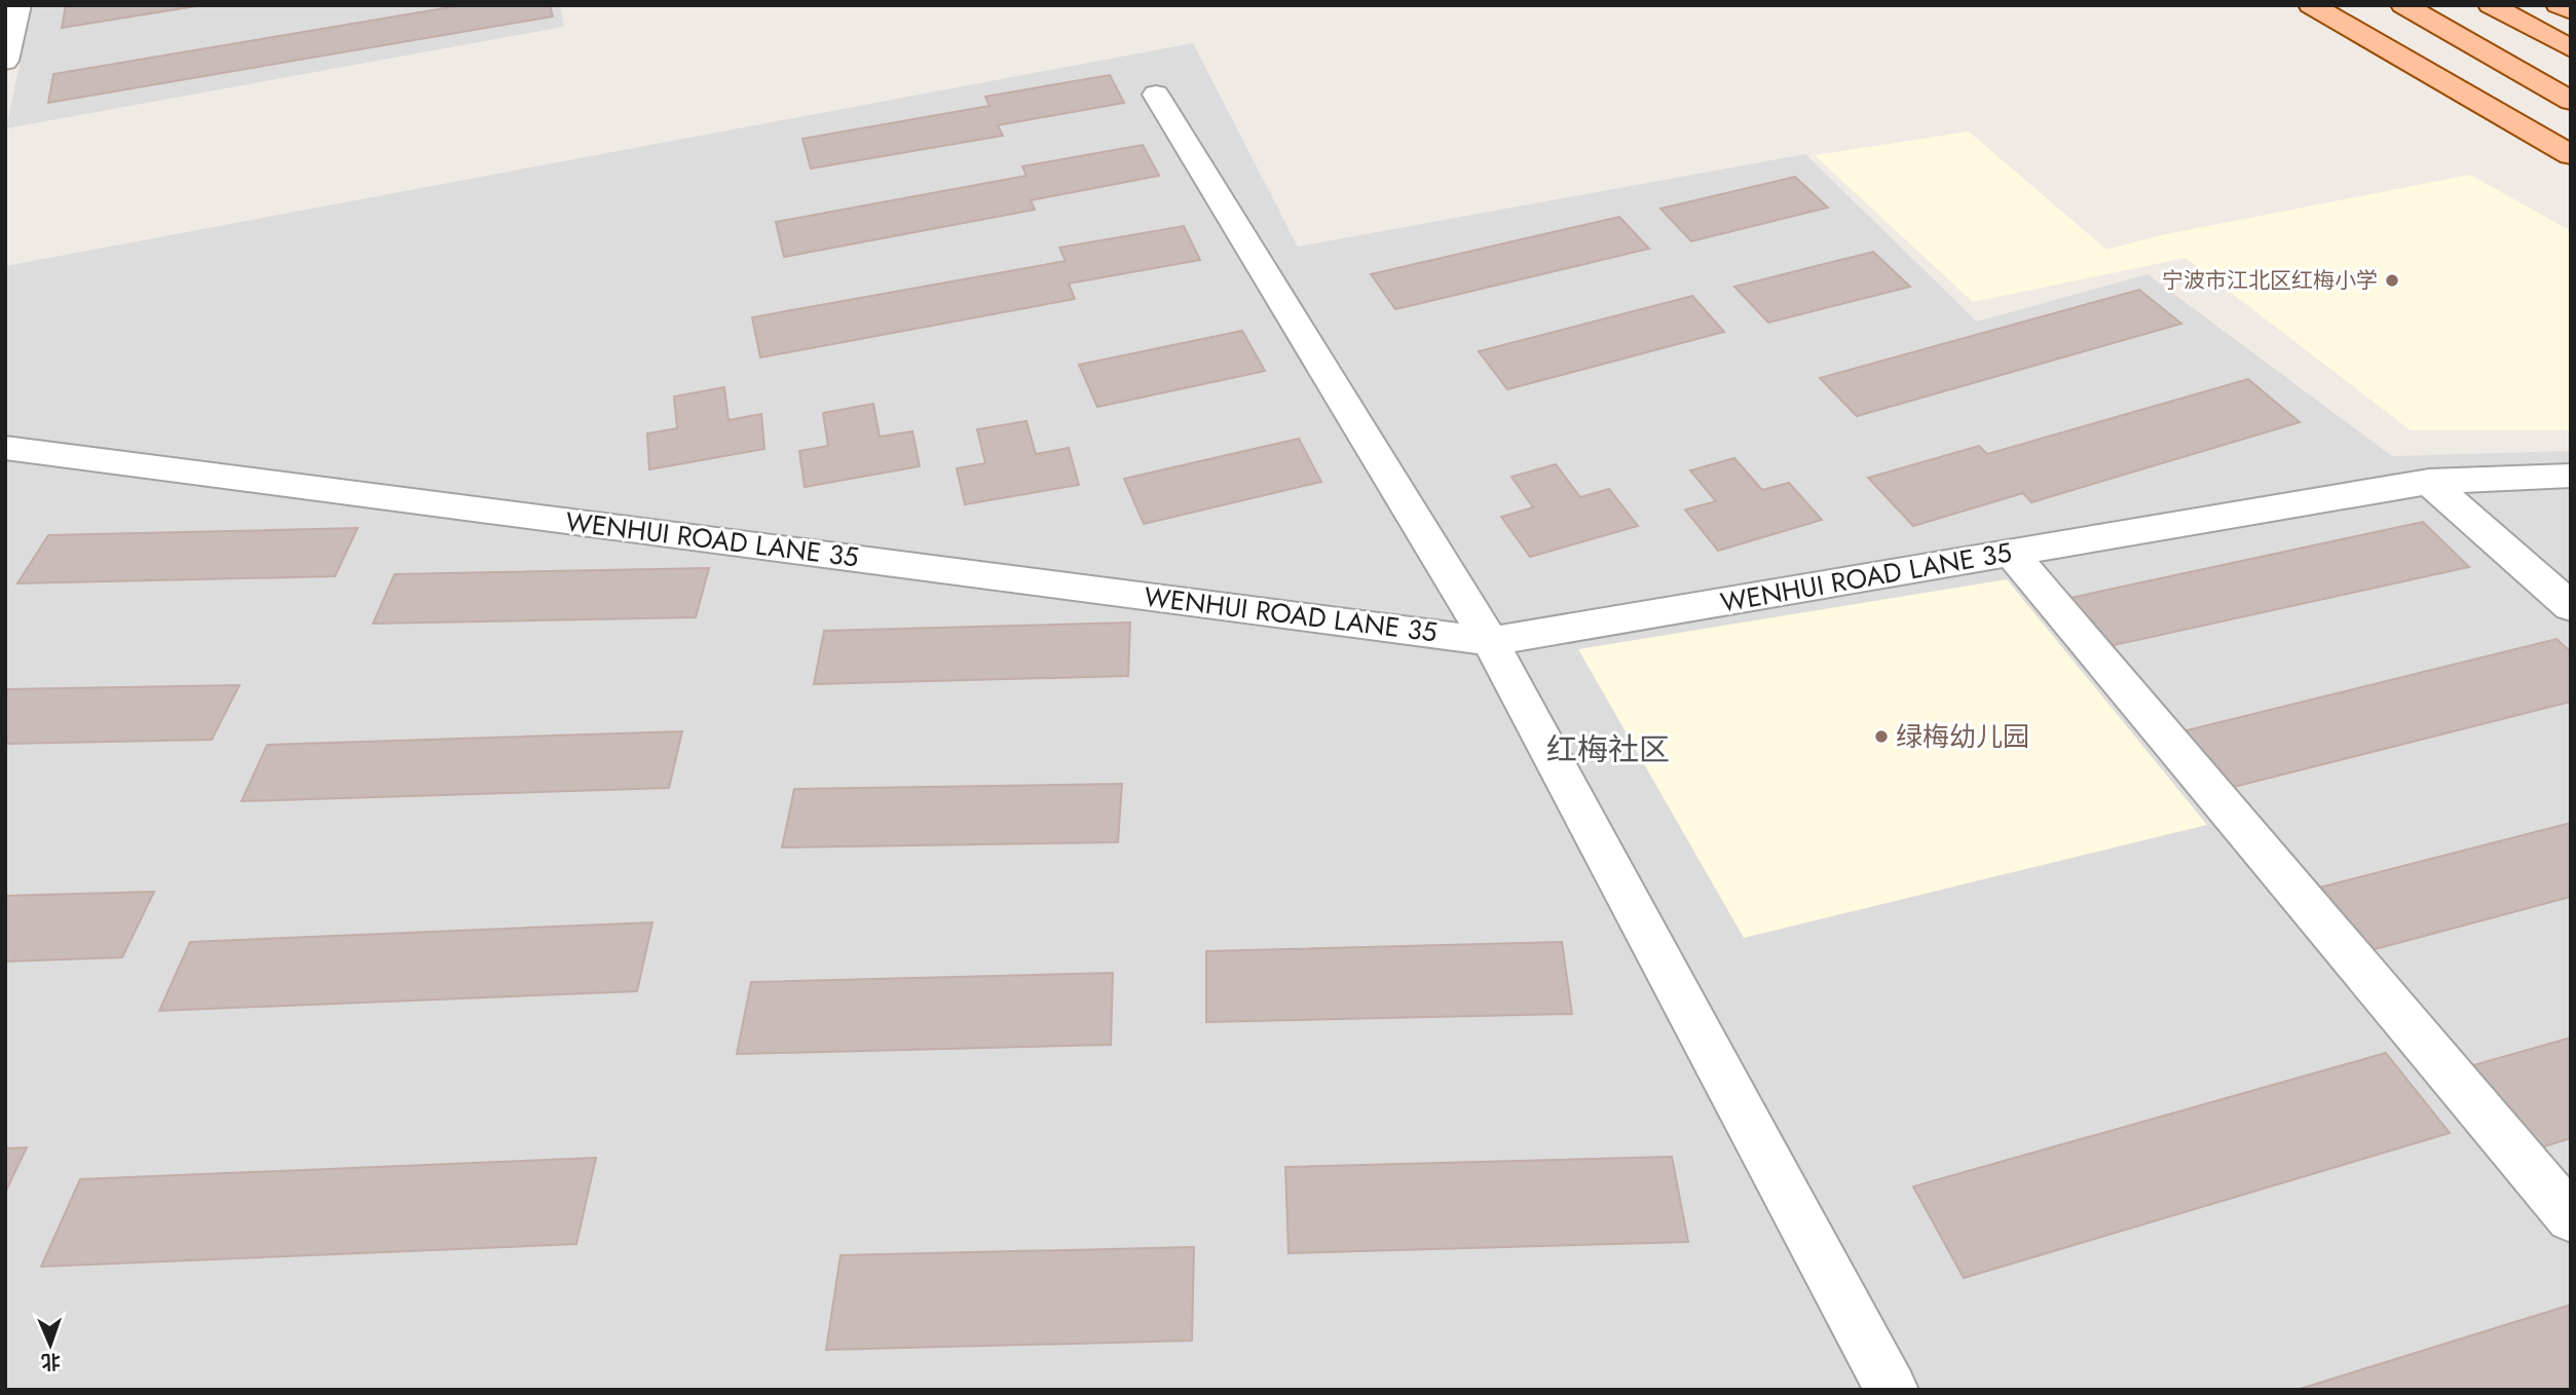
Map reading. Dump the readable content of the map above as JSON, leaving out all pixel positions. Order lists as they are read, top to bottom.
{
  "streets": {
    "street": ["WENHUI ROAD LANE 35"]
  },
  "districts": ["红梅社区"],
  "places": ["宁波市江北区红梅小学", "绿梅幼儿园"],
  "north": "bottom"
}
